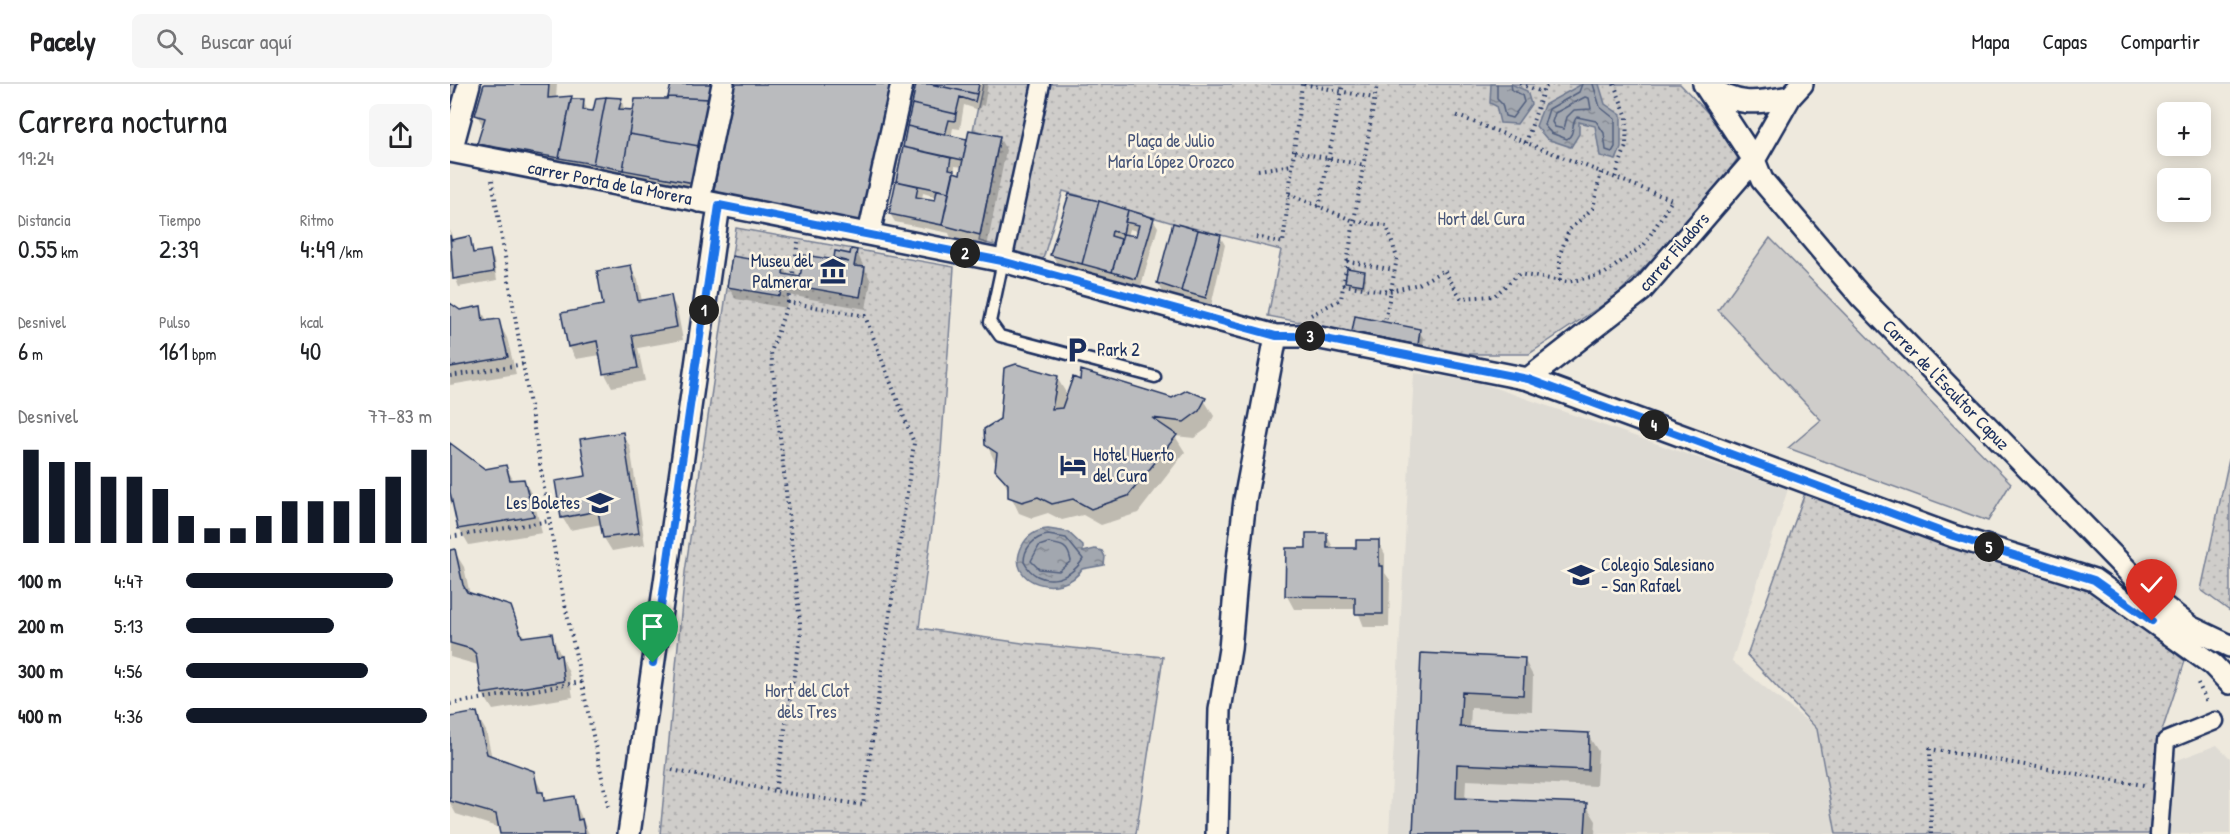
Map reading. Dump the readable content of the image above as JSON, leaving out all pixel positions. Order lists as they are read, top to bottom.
{
  "streets": {
    "street": ["carrer Porta de la Morera", "carrer Filadors", "Carrer de l'Escultor Capuz"]
  },
  "crossings": [
    ["carrer Porta de la Morera", "carrer Filadors"],
    ["carrer Filadors", "Carrer de l'Escultor Capuz"]
  ],
  "parks": ["Plaça de Julio María López Orozco", "Hort del Cura", "Hort del Clot dels Tres"],
  "places": {
    "museum": ["Museu del Palmerar"],
    "parking": ["Park 2"],
    "hotel": ["Hotel Huerto del Cura"],
    "school or university": ["Les Boletes", "Colegio Salesiano - San Rafael"]
  },
  "page": {
    "header": "Pacely",
    "search": "Buscar aquí",
    "nav": ["Mapa", "Capas", "Compartir"],
    "heading": ["Carrera nocturna", "19:24"],
    "map_buttons": ["+", "−"],
    "stats": [
      ["Distancia", "0.55 km"],
      ["Tiempo", "2:39"],
      ["Ritmo", "4:49 /km"],
      ["Desnivel", "6 m"],
      ["Pulso", "161 bpm"],
      ["kcal", "40"]
    ],
    "pins": [
      "2",
      "1",
      "3",
      "4",
      "5"
    ],
    "chart": ["Desnivel", "77–83 m"],
    "list": [
      {
        "name": "100 m",
        "note": "4:47"
      },
      {
        "name": "200 m",
        "note": "5:13"
      },
      {
        "name": "300 m",
        "note": "4:56"
      },
      {
        "name": "400 m",
        "note": "4:36"
      }
    ]
  }
}
